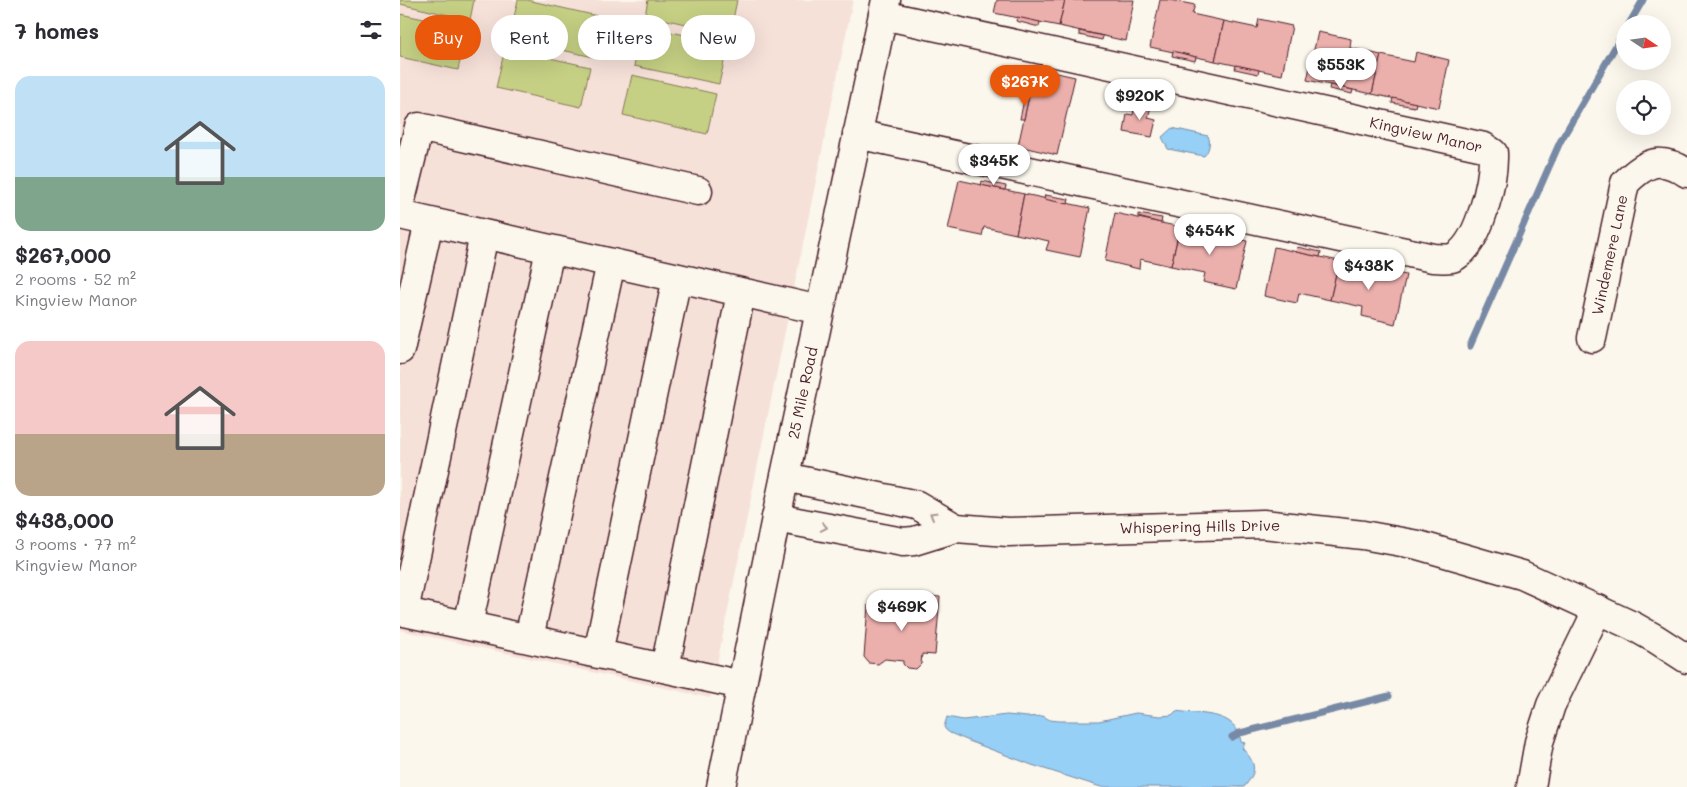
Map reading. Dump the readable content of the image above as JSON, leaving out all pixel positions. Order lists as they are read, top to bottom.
{
  "streets": {
    "street": [
      "Kingview Manor",
      "Windemere Lane",
      "25 Mile Road",
      "Whispering Hills Drive"
    ]
  },
  "crossings": [
    ["Kingview Manor", "25 Mile Road"],
    ["25 Mile Road", "Whispering Hills Drive"]
  ],
  "north": "right",
  "page": {
    "heading": "7 homes",
    "chip": [
      "Buy",
      "Rent",
      "Filters",
      "New"
    ],
    "price": [
      "$553K",
      "$267K",
      "$920K",
      "$345K",
      "$454K",
      "$438K",
      "$469K"
    ],
    "list": [
      {
        "name": "$267,000",
        "note": "2 rooms · 52 m² · Kingview Manor"
      },
      {
        "name": "$438,000",
        "note": "3 rooms · 77 m² · Kingview Manor"
      }
    ]
  }
}
